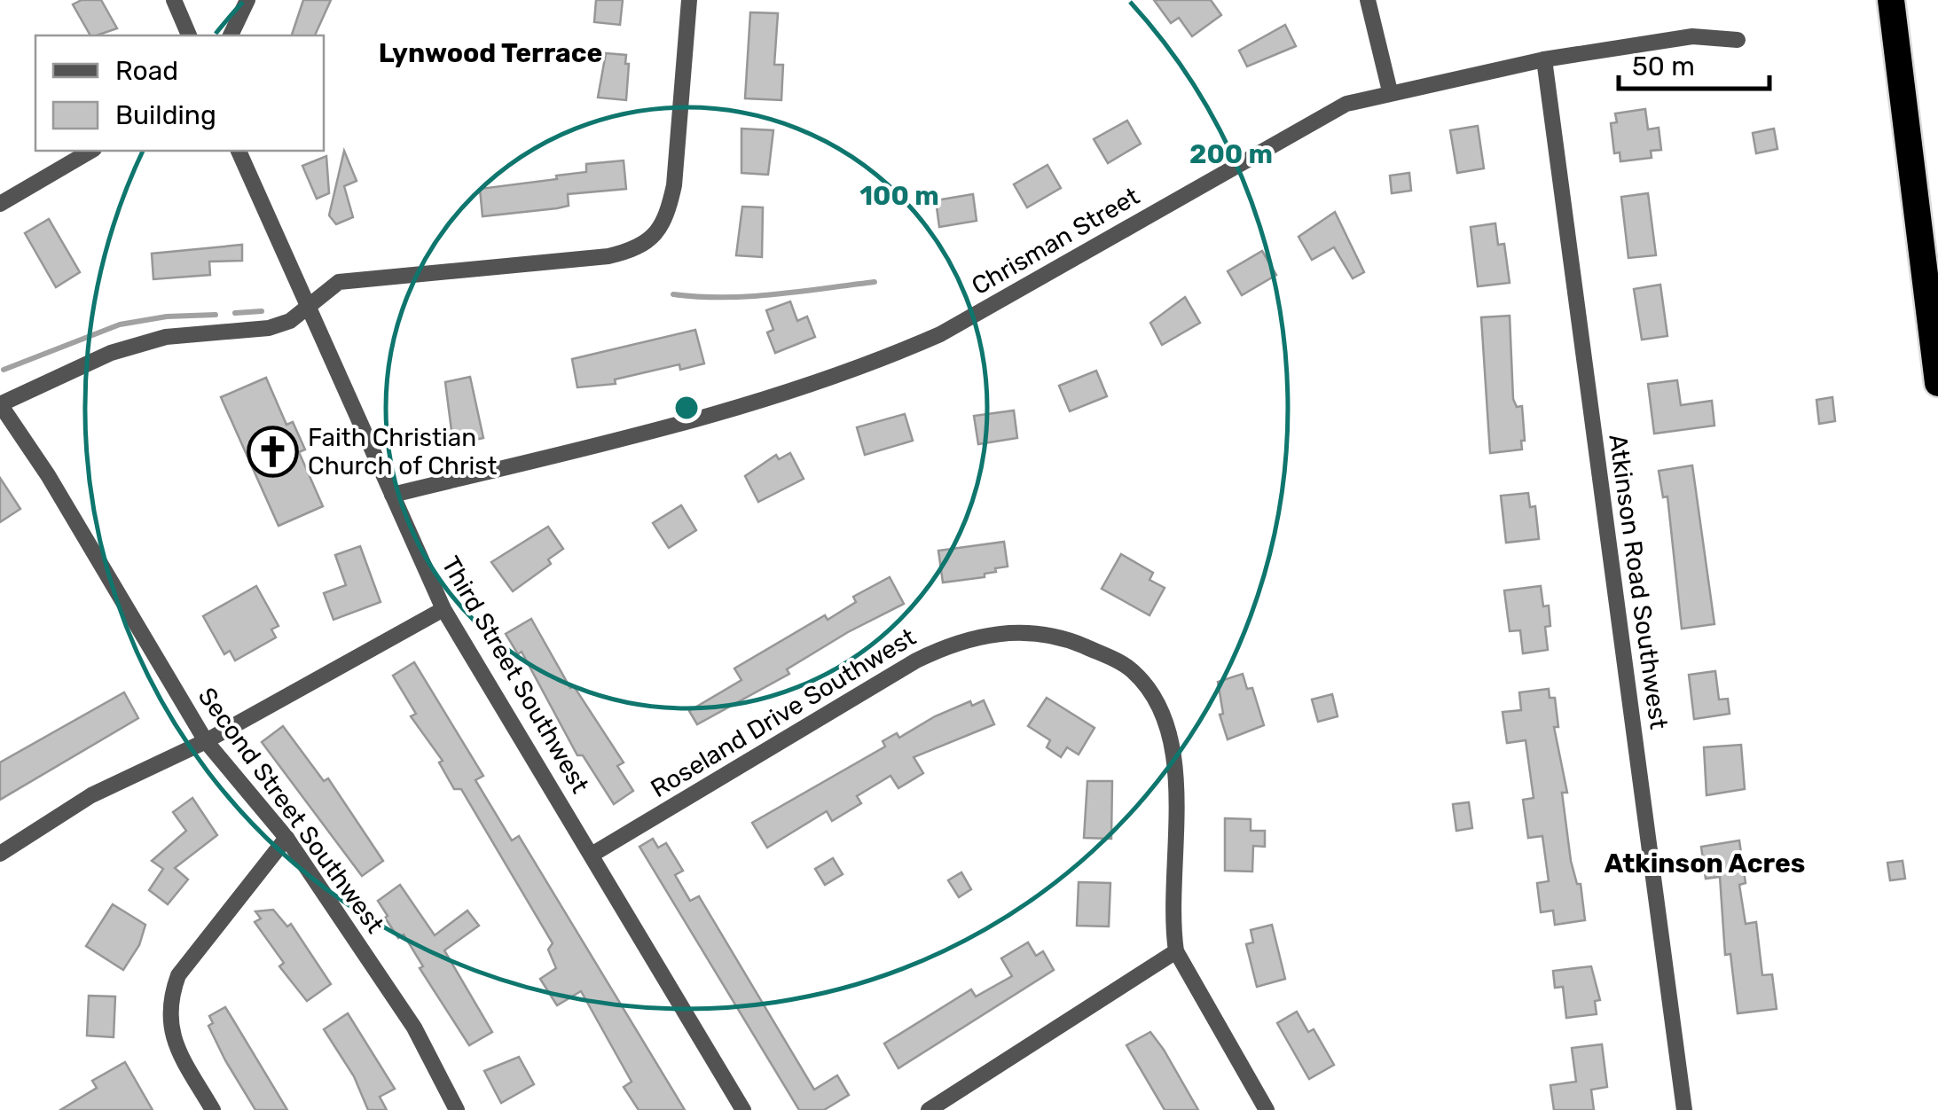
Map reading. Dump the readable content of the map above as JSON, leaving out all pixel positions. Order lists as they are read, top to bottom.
{
  "streets": {
    "street": [
      "Chrisman Street",
      "Atkinson Road Southwest",
      "Third Street Southwest",
      "Roseland Drive Southwest",
      "Second Street Southwest"
    ]
  },
  "crossings": [
    ["Chrisman Street", "Atkinson Road Southwest"],
    ["Chrisman Street", "Third Street Southwest"],
    ["Third Street Southwest", "Roseland Drive Southwest"]
  ],
  "districts": ["Lynwood Terrace", "Atkinson Acres"],
  "places": {
    "church": ["Faith Christian Church of Christ"]
  },
  "legend": ["Road", "Building"],
  "scale_bar": "50 m",
  "rings": ["200 m", "100 m"]
}
